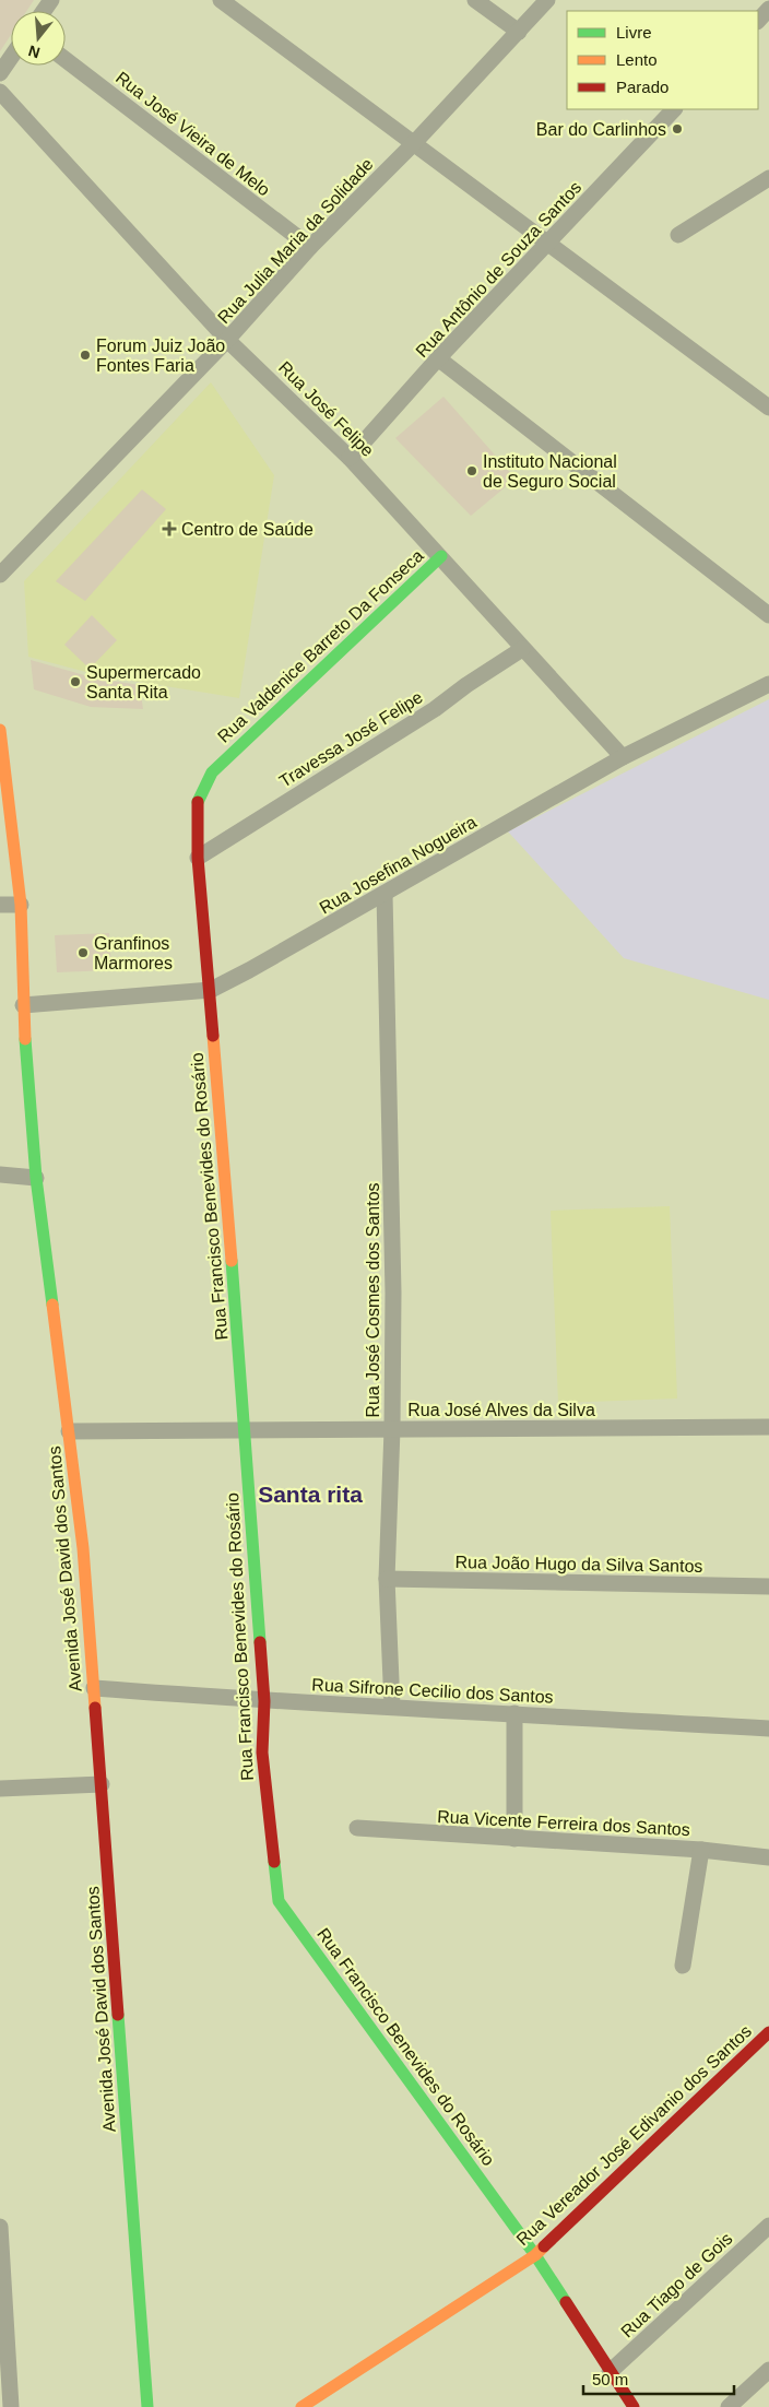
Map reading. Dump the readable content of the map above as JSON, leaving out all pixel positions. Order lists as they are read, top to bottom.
{
  "streets": {
    "street": [
      "Rua José Vieira de Melo",
      "Rua Julia Maria da Solidade",
      "Rua Antônio de Souza Santos",
      "Rua José Felipe",
      "Rua Valdenice Barreto Da Fonseca",
      "Travessa José Felipe",
      "Rua Josefina Nogueira",
      "Rua Francisco Benevides do Rosário",
      "Rua José Cosmes dos Santos",
      "Rua José Alves da Silva",
      "Rua João Hugo da Silva Santos",
      "Avenida José David dos Santos",
      "Rua Sifrone Cecilio dos Santos",
      "Rua Vicente Ferreira dos Santos",
      "Rua Vereador José Edivanio dos Santos",
      "Rua Tiago de Gois"
    ]
  },
  "crossings": [
    ["Rua José Vieira de Melo", "Rua Julia Maria da Solidade"],
    ["Rua Julia Maria da Solidade", "Rua José Felipe"],
    ["Rua Antônio de Souza Santos", "Rua José Felipe"],
    ["Rua José Felipe", "Rua Valdenice Barreto Da Fonseca"],
    ["Rua José Felipe", "Travessa José Felipe"],
    ["Rua José Felipe", "Rua Josefina Nogueira"],
    ["Rua Valdenice Barreto Da Fonseca", "Rua Francisco Benevides do Rosário"],
    ["Travessa José Felipe", "Rua Francisco Benevides do Rosário"],
    ["Rua Josefina Nogueira", "Rua Francisco Benevides do Rosário"],
    ["Rua Josefina Nogueira", "Rua José Cosmes dos Santos"],
    ["Rua Josefina Nogueira", "Avenida José David dos Santos"],
    ["Rua Francisco Benevides do Rosário", "Rua José Alves da Silva"],
    ["Rua Francisco Benevides do Rosário", "Rua Sifrone Cecilio dos Santos"],
    ["Rua Francisco Benevides do Rosário", "Rua Vereador José Edivanio dos Santos"],
    ["Rua Francisco Benevides do Rosário", "Rua Tiago de Gois"],
    ["Rua José Cosmes dos Santos", "Rua José Alves da Silva"],
    ["Rua José Cosmes dos Santos", "Rua João Hugo da Silva Santos"],
    ["Rua José Cosmes dos Santos", "Rua Sifrone Cecilio dos Santos"],
    ["Rua José Alves da Silva", "Avenida José David dos Santos"],
    ["Avenida José David dos Santos", "Rua Sifrone Cecilio dos Santos"]
  ],
  "districts": ["Santa rita"],
  "places": {
    "other": [
      "Bar do Carlinhos",
      "Forum Juiz João Fontes Faria",
      "Instituto Nacional de Seguro Social",
      "Supermercado Santa Rita",
      "Granfinos Marmores"
    ],
    "health": ["Centro de Saúde"]
  },
  "legend": ["Livre", "Lento", "Parado"],
  "scale_bar": "50 m",
  "north": "bottom"
}
